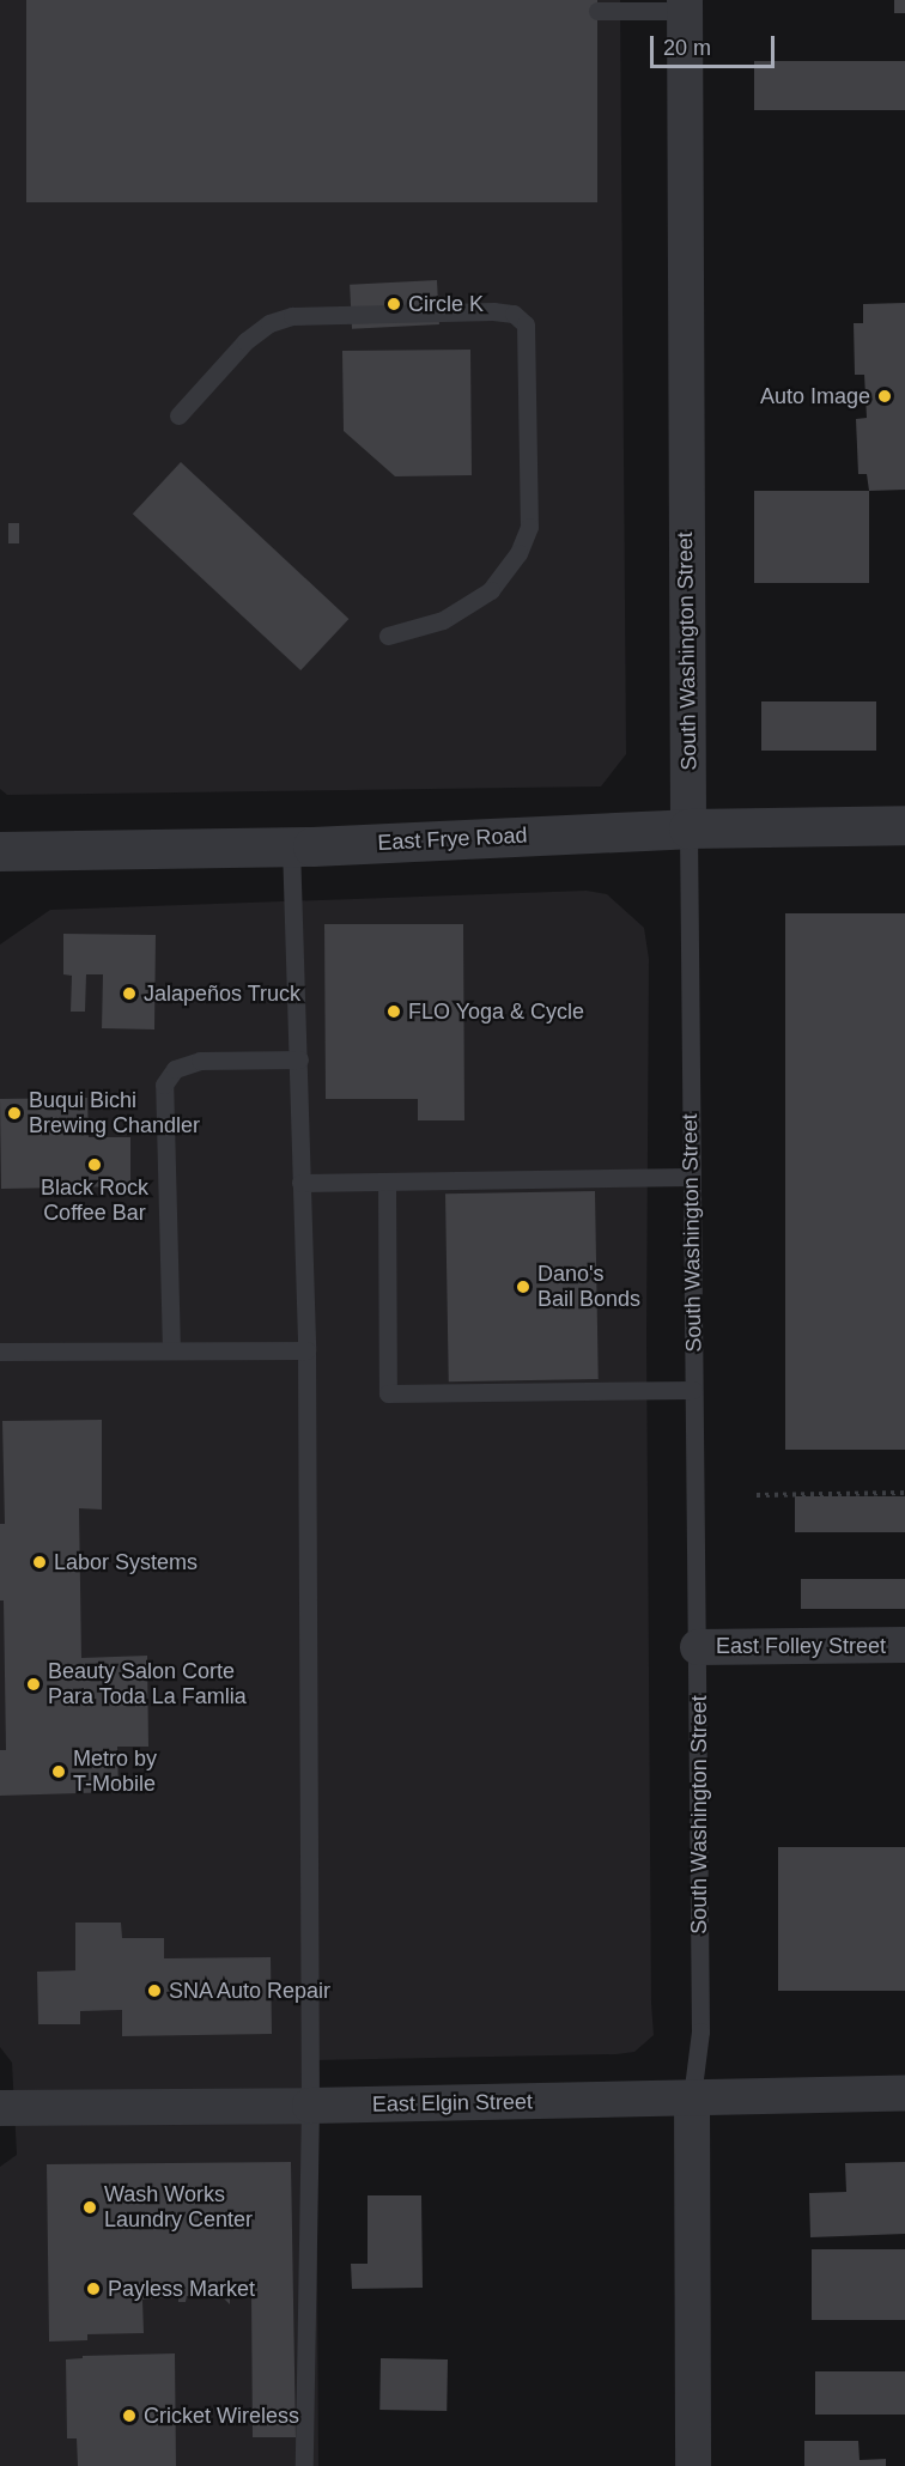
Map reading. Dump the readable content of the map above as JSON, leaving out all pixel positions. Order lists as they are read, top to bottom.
{
  "streets": {
    "street": [
      "South Washington Street",
      "East Frye Road",
      "East Folley Street",
      "East Elgin Street"
    ]
  },
  "crossings": [
    ["South Washington Street", "East Frye Road"],
    ["South Washington Street", "East Folley Street"],
    ["South Washington Street", "East Elgin Street"]
  ],
  "places": [
    "Circle K",
    "Auto Image",
    "Jalapeños Truck",
    "FLO Yoga & Cycle",
    "Buqui Bichi Brewing Chandler",
    "Black Rock Coffee Bar",
    "Dano's Bail Bonds",
    "Labor Systems",
    "Beauty Salon Corte Para Toda La Famlia",
    "Metro by T-Mobile",
    "SNA Auto Repair",
    "Wash Works Laundry Center",
    "Payless Market",
    "Cricket Wireless"
  ],
  "scale_bar": "20 m"
}
